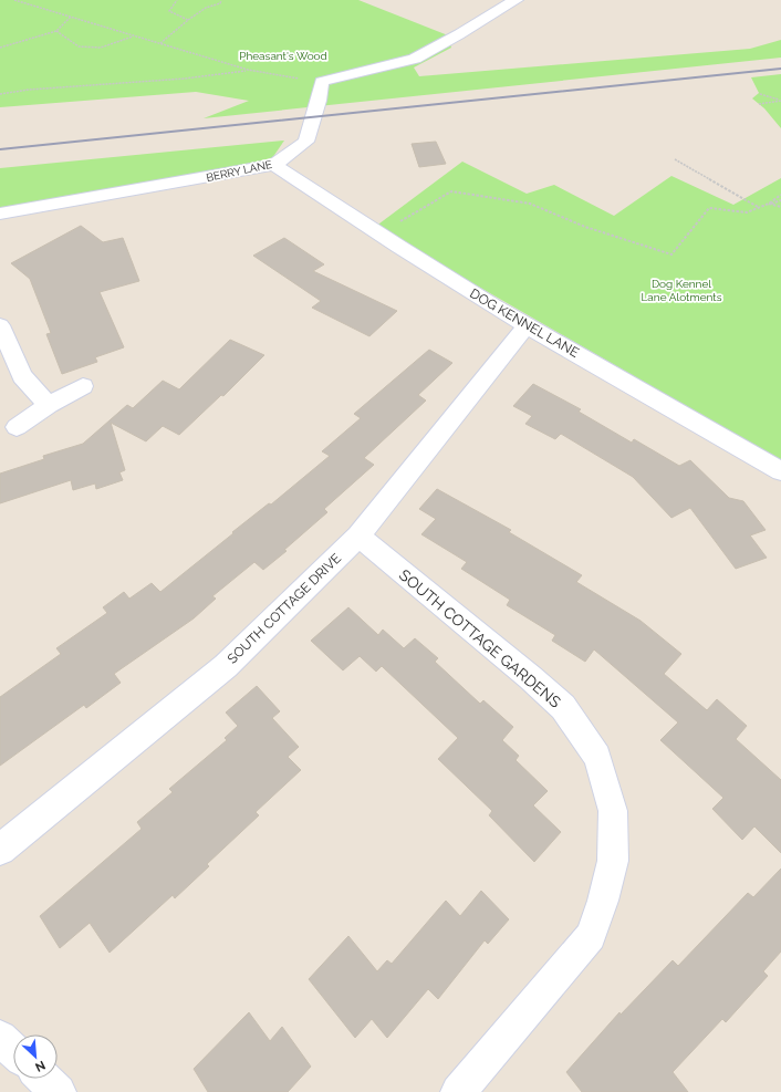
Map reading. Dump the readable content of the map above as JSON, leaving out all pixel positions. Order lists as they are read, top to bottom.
{
  "streets": {
    "street": [
      "BERRY LANE",
      "DOG KENNEL LANE",
      "SOUTH COTTAGE DRIVE",
      "SOUTH COTTAGE GARDENS"
    ]
  },
  "crossings": [
    ["BERRY LANE", "DOG KENNEL LANE"],
    ["DOG KENNEL LANE", "SOUTH COTTAGE DRIVE"],
    ["SOUTH COTTAGE DRIVE", "SOUTH COTTAGE GARDENS"]
  ],
  "parks": ["Pheasant's Wood", "Dog Kennel Lane Alotments"],
  "north": "bottom right"
}
